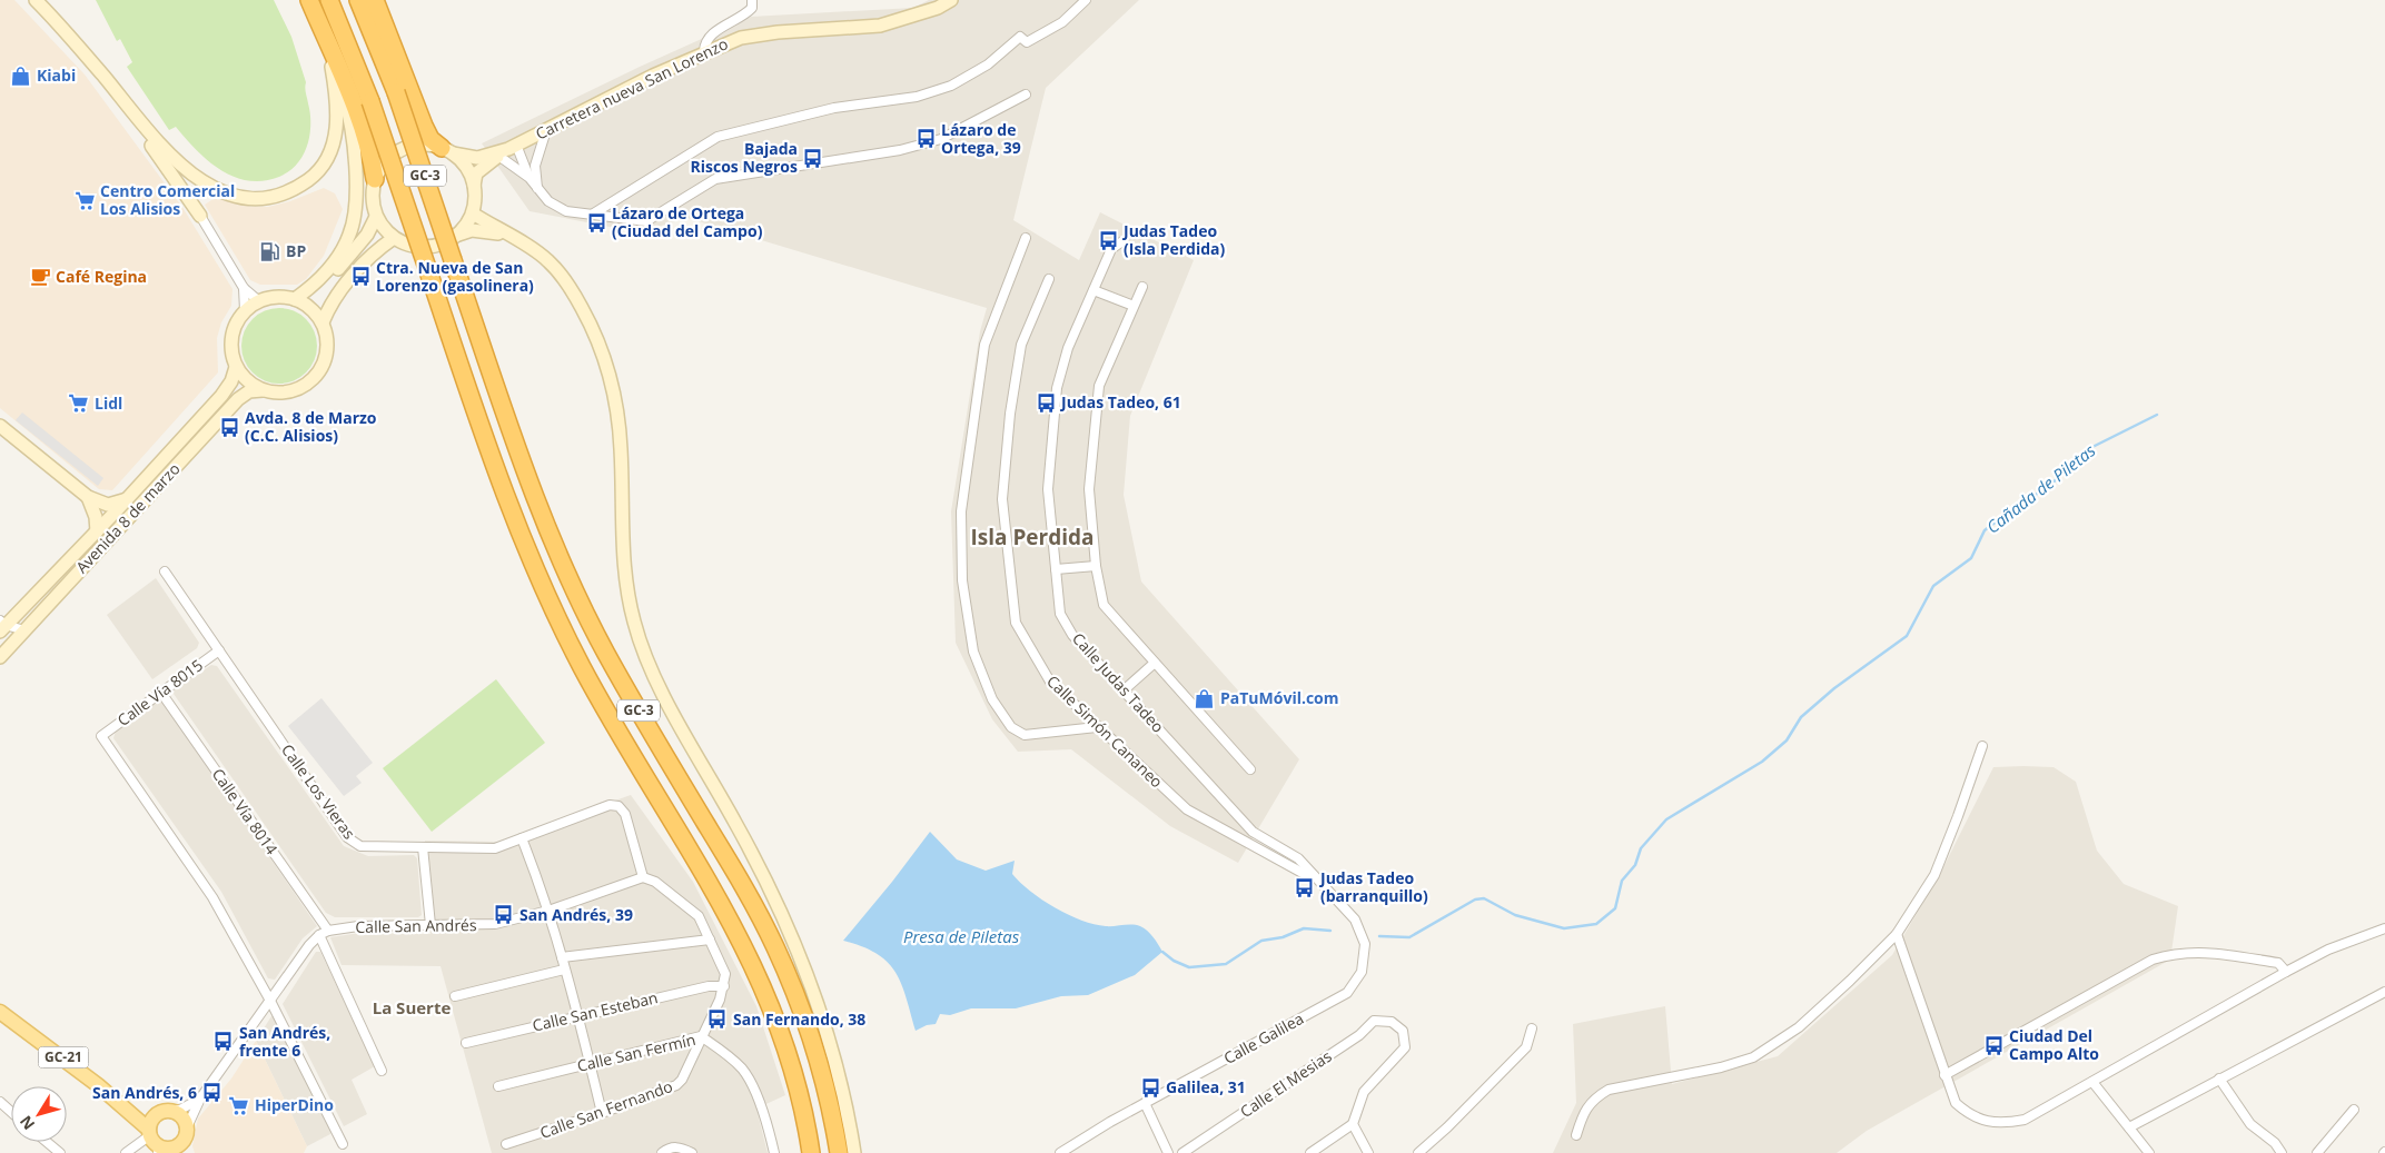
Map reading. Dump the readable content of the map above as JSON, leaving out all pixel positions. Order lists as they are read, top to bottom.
{
  "streets": {
    "highway": ["GC-3"],
    "main road": ["GC-21"],
    "street": [
      "Carretera nueva San Lorenzo",
      "Avenida 8 de marzo",
      "Calle Judas Tadeo",
      "Calle Vía 8015",
      "Calle Simón Cananeo",
      "Calle Los Vieras",
      "Calle Vía 8014",
      "Calle San Andrés",
      "Calle San Esteban",
      "Calle Galilea",
      "Calle San Fermín",
      "Calle El Mesias",
      "Calle San Fernando"
    ]
  },
  "crossings": [
    ["Calle Judas Tadeo", "Calle Simón Cananeo"],
    ["Calle Judas Tadeo", "Calle Galilea"],
    ["Calle Vía 8015", "Calle Los Vieras"],
    ["Calle Vía 8015", "Calle Vía 8014"],
    ["Calle Vía 8015", "Calle San Andrés"],
    ["Calle Simón Cananeo", "Calle Galilea"],
    ["Calle Los Vieras", "Calle San Andrés"],
    ["Calle Vía 8014", "Calle San Andrés"],
    ["Calle San Andrés", "GC-21"],
    ["Calle San Esteban", "Calle San Fernando"],
    ["Calle San Fermín", "Calle San Fernando"]
  ],
  "districts": ["Isla Perdida", "La Suerte"],
  "water": ["Cañada de Piletas", "Presa de Piletas"],
  "places": {
    "shop": ["Kiabi", "PaTuMóvil.com"],
    "bus stop": [
      "Lázaro de Ortega, 39",
      "Bajada Riscos Negros",
      "Lázaro de Ortega (Ciudad del Campo)",
      "Judas Tadeo (Isla Perdida)",
      "Ctra. Nueva de San Lorenzo (gasolinera)",
      "Judas Tadeo, 61",
      "Avda. 8 de Marzo (C.C. Alisios)",
      "Judas Tadeo (barranquillo)",
      "San Andrés, 39",
      "San Fernando, 38",
      "San Andrés, frente 6",
      "Ciudad Del Campo Alto",
      "Galilea, 31",
      "San Andrés, 6"
    ],
    "supermarket": ["Centro Comercial Los Alisios", "Lidl", "HiperDino"],
    "fuel station": ["BP"],
    "cafe": ["Café Regina"]
  },
  "north": "bottom left"
}
